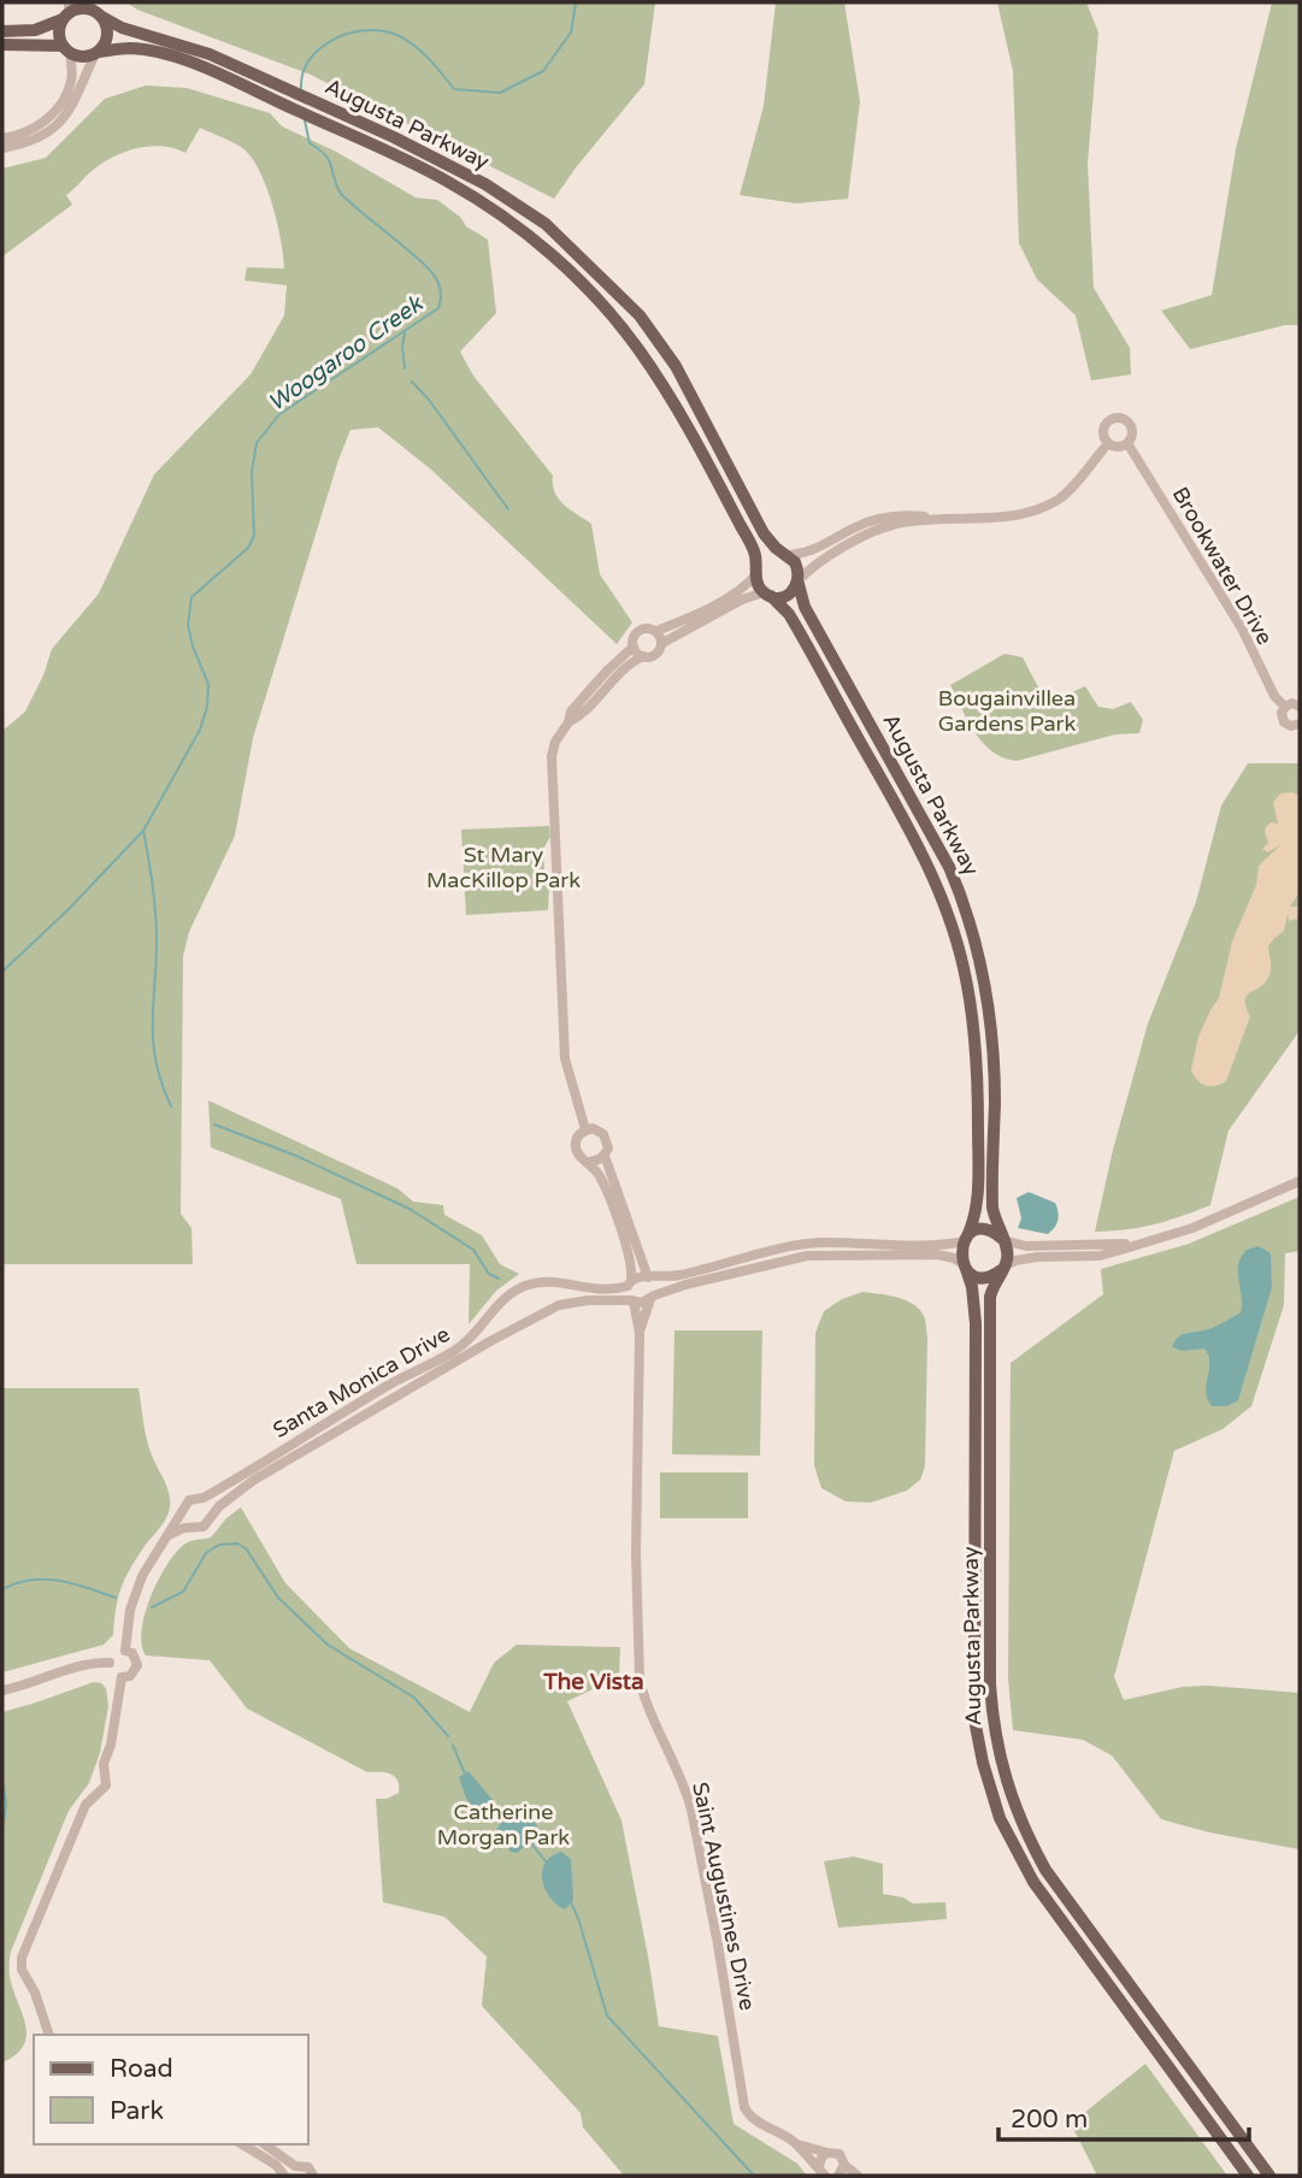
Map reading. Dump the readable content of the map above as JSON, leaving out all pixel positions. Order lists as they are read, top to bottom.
{
  "streets": {
    "main road": ["Augusta Parkway"],
    "street": ["Brookwater Drive", "Santa Monica Drive", "Saint Augustines Drive"]
  },
  "crossings": [
    ["Santa Monica Drive", "Saint Augustines Drive"]
  ],
  "districts": ["The Vista"],
  "water": ["Woogaroo Creek"],
  "parks": ["Bougainvillea Gardens Park", "St Mary MacKillop Park", "Catherine Morgan Park"],
  "legend": ["Road", "Park"],
  "scale_bar": "200 m"
}
